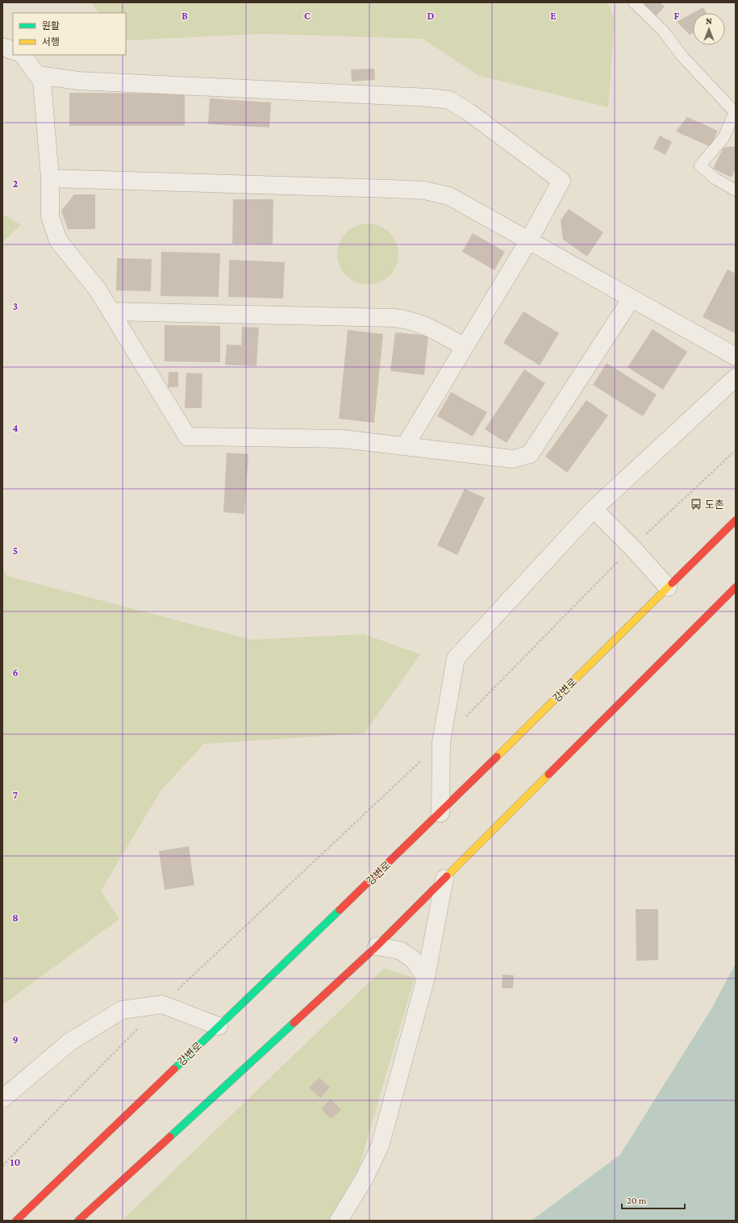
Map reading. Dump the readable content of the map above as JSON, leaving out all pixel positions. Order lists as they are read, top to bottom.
{
  "streets": {
    "main road": ["강변로"]
  },
  "places": {
    "bus stop": ["도촌"]
  },
  "legend": ["원활", "서행"],
  "scale_bar": "20 m",
  "north": "top",
  "grid": {
    "columns": [
      "B",
      "C",
      "D",
      "E",
      "F"
    ],
    "rows": [
      "2",
      "3",
      "4",
      "5",
      "6",
      "7",
      "8",
      "9",
      "10"
    ]
  }
}
